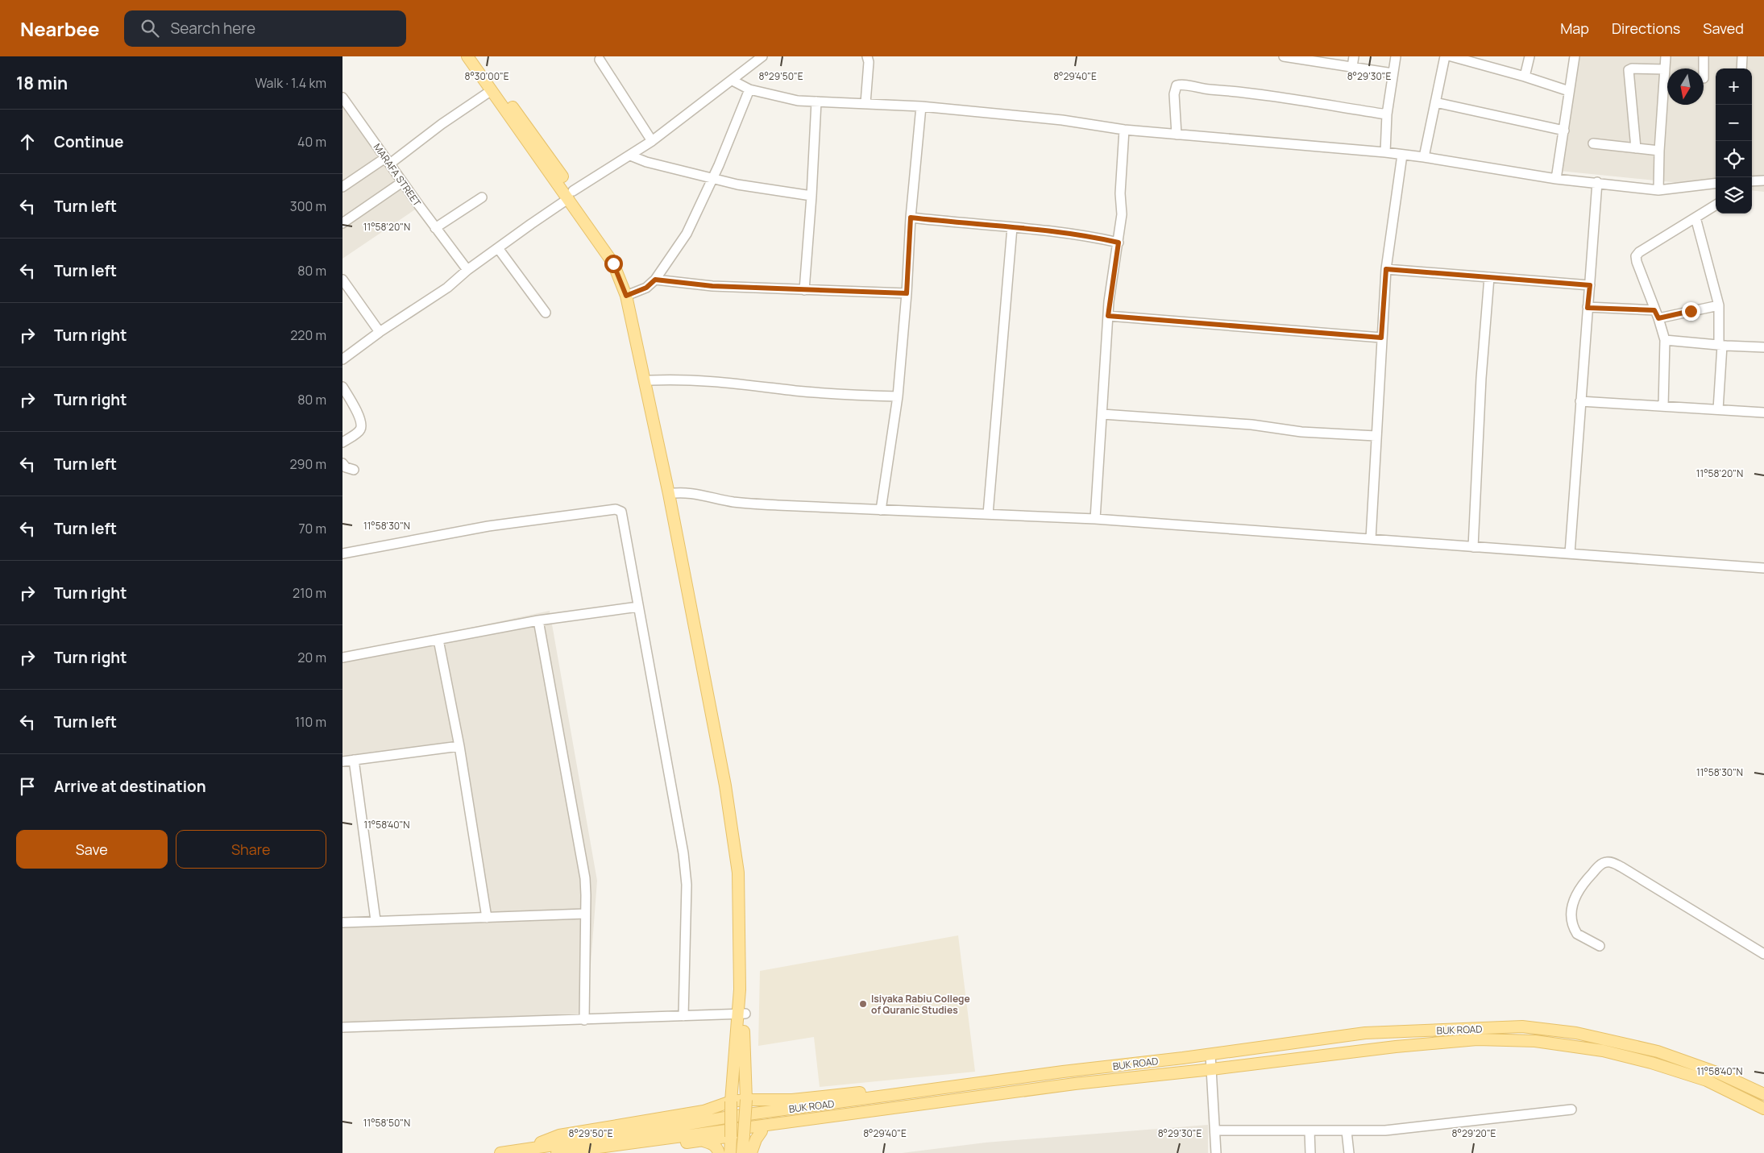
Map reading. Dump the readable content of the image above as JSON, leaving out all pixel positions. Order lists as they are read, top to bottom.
{
  "streets": {
    "main road": ["BUK ROAD"],
    "street": ["MARAFA STREET"]
  },
  "places": ["Isiyaka Rabiu College of Quranic Studies"],
  "north": "bottom",
  "page": {
    "header": "Nearbee",
    "search": "Search here",
    "nav": ["Map", "Directions", "Saved"],
    "heading": ["18 min", "Walk · 1.4 km"],
    "map_buttons": ["+", "−"],
    "list": [
      ["Continue", "40 m"],
      ["Turn left", "300 m"],
      ["Turn left", "80 m"],
      ["Turn right", "220 m"],
      ["Turn right", "80 m"],
      ["Turn left", "290 m"],
      ["Turn left", "70 m"],
      ["Turn right", "210 m"],
      ["Turn right", "20 m"],
      ["Turn left", "110 m"],
      "Arrive at destination"
    ],
    "buttons": ["Save", "Share"]
  },
  "coordinates": [
    "8°30'00\"E",
    "8°29'50\"E",
    "8°29'40\"E",
    "8°29'30\"E",
    "11°58'20\"N",
    "11°58'30\"N",
    "11°58'40\"N",
    "11°58'50\"N",
    "8°29'20\"E"
  ]
}
